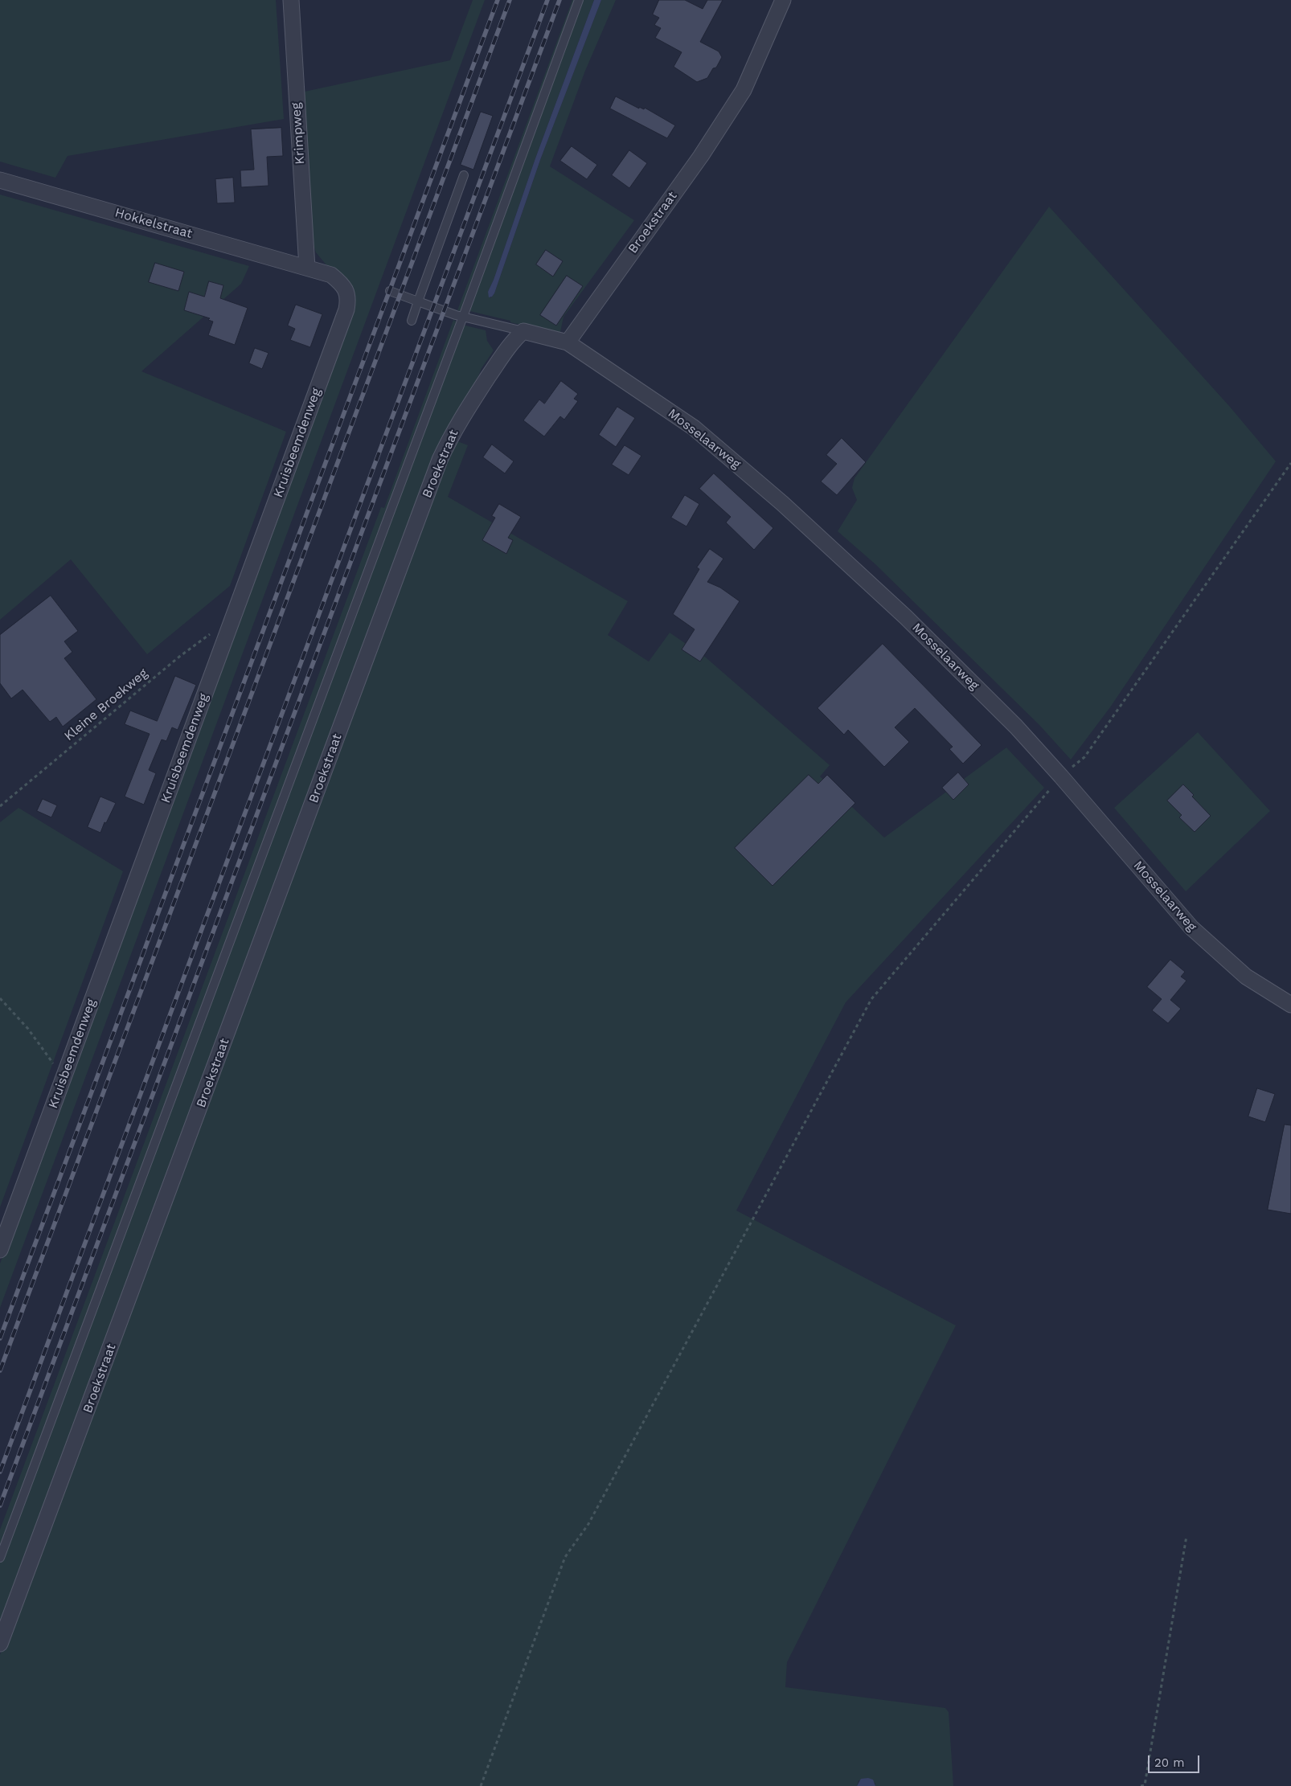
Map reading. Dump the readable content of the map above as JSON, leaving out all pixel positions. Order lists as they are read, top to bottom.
{
  "streets": {
    "street": [
      "Krimpweg",
      "Broekstraat",
      "Hokkelstraat",
      "Mosselaarweg",
      "Kruisbeemdenweg"
    ],
    "path": ["Kleine Broekweg"]
  },
  "crossings": [
    ["Krimpweg", "Hokkelstraat"],
    ["Krimpweg", "Kruisbeemdenweg"],
    ["Broekstraat", "Mosselaarweg"],
    ["Hokkelstraat", "Kruisbeemdenweg"],
    ["Kruisbeemdenweg", "Kleine Broekweg"]
  ],
  "scale_bar": "20 m"
}
